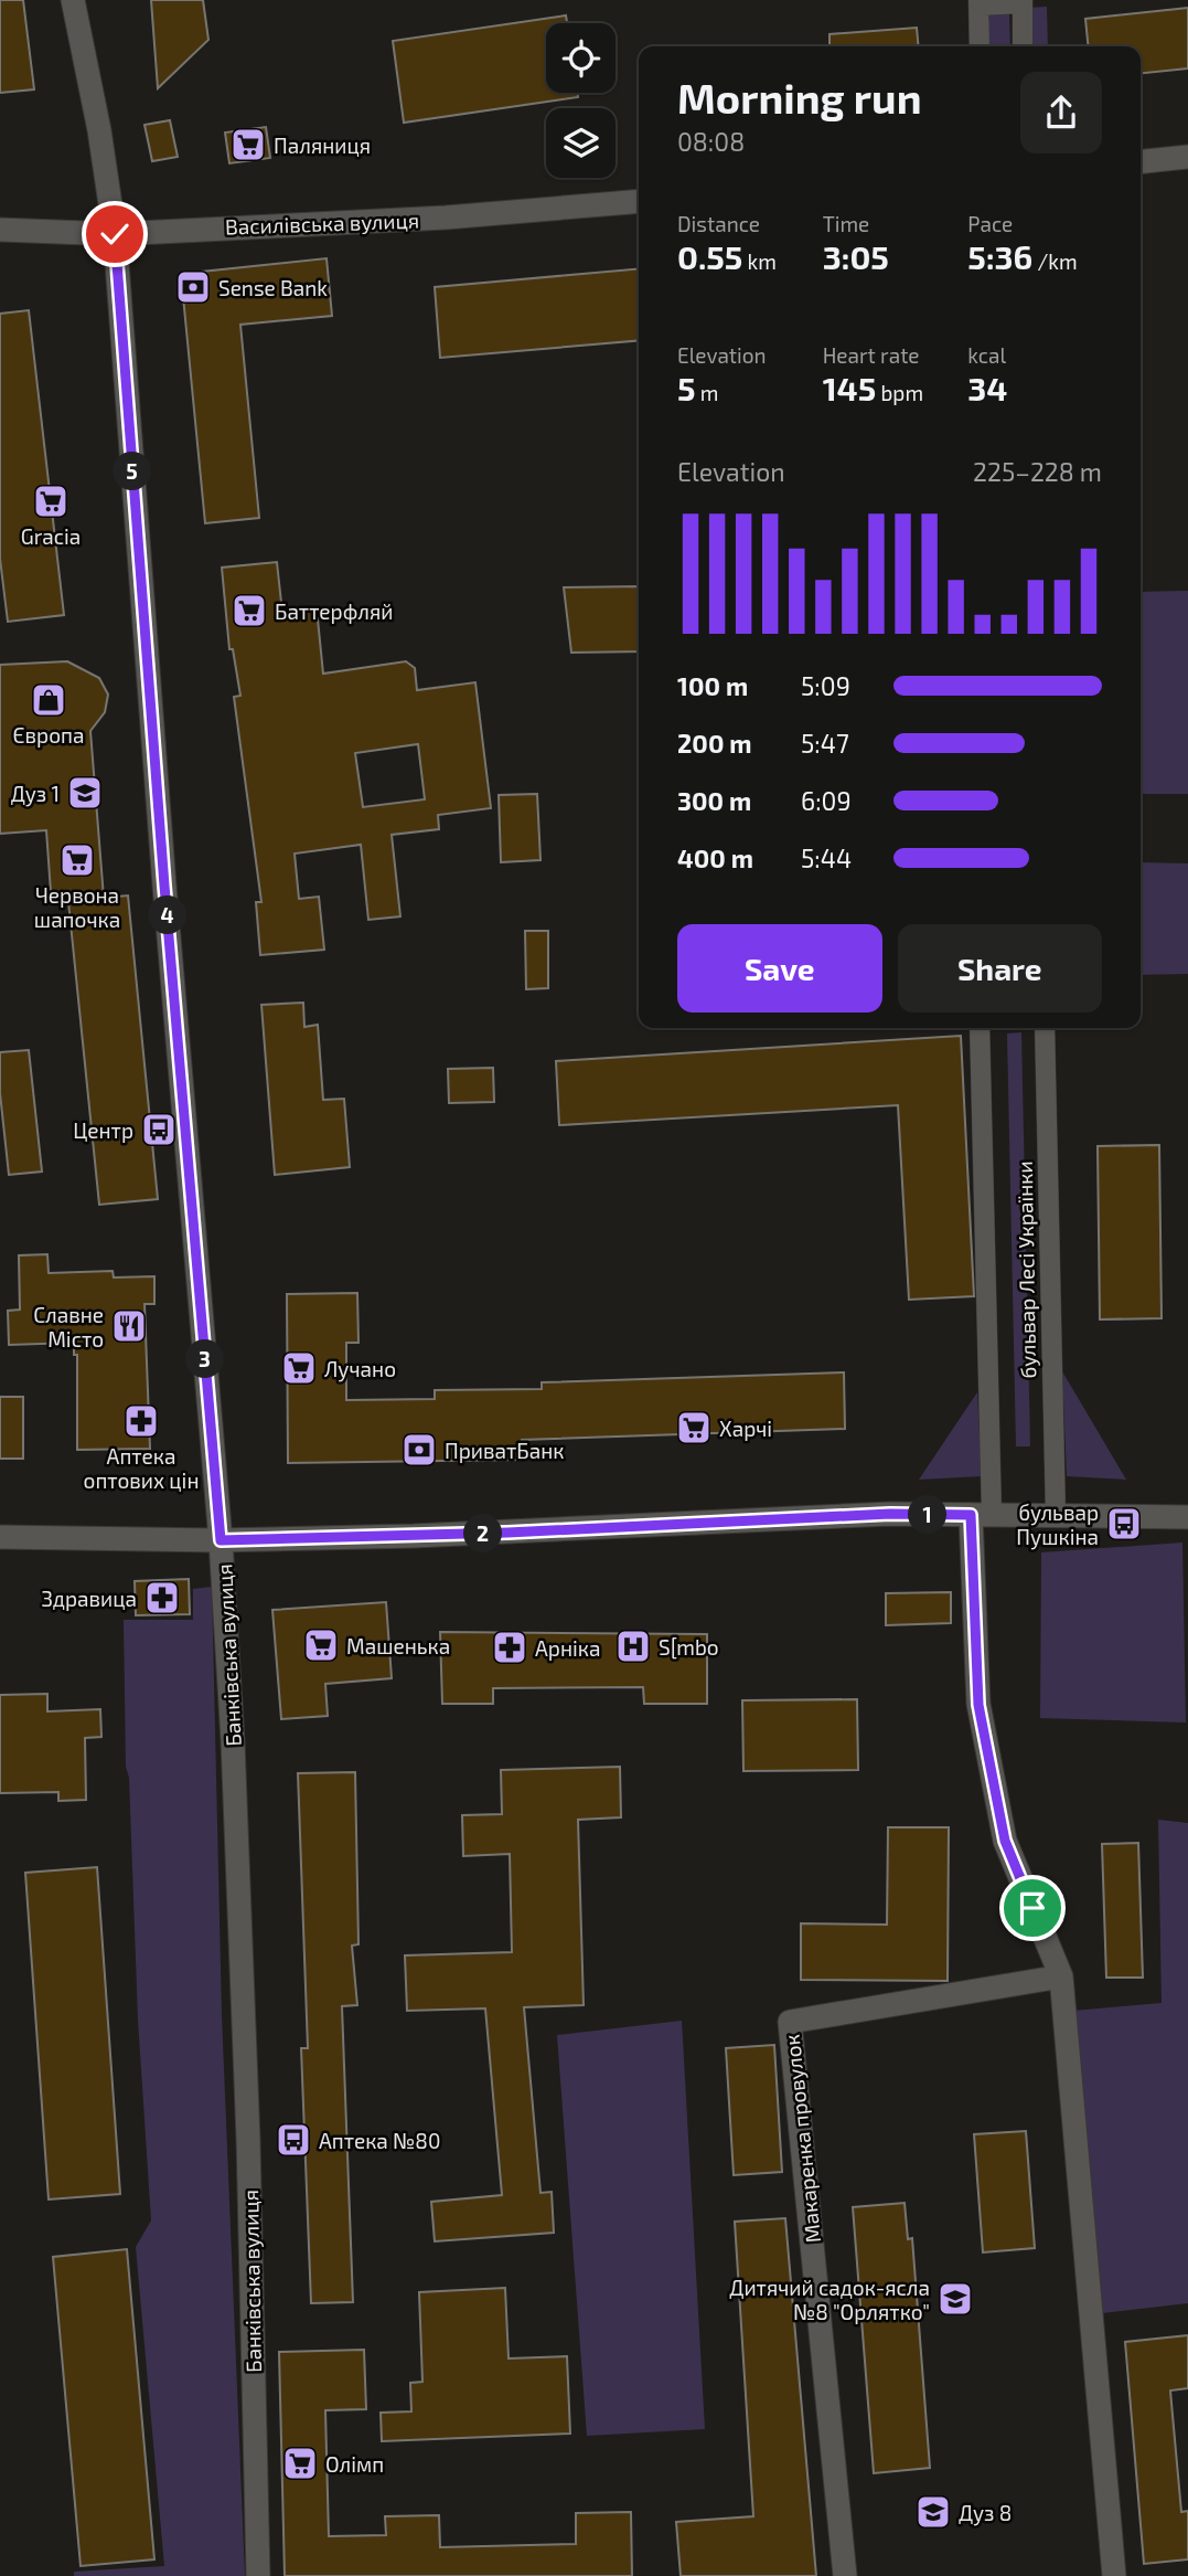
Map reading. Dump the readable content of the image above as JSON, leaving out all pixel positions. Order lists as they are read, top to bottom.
{
  "streets": {
    "street": [
      "Василівська вулиця",
      "бульвар Лесі Українки",
      "Банківська вулиця",
      "Макаренка провулок"
    ]
  },
  "crossings": [
    ["Василівська вулиця", "Банківська вулиця"]
  ],
  "places": {
    "supermarket": [
      "Паляниця",
      "Gracia",
      "Баттерфляй",
      "Червона шапочка",
      "Лучано",
      "Харчі",
      "Машенька",
      "Олімп"
    ],
    "bank": ["Sense Bank", "ПриватБанк"],
    "shop": ["Європа"],
    "school or university": ["Дуз 1", "Дитячий садок-ясла №8 \"Орлятко\"", "Дуз 8"],
    "bus stop": ["Центр", "бульвар Пушкіна", "Аптека №80"],
    "restaurant": ["Славне Місто"],
    "pharmacy": ["Аптека оптових цін", "Здравица", "Арніка"],
    "hospital": ["S[mbo"]
  },
  "page": {
    "heading": ["Morning run", "08:08"],
    "stats": [
      ["Distance", "0.55 km"],
      ["Time", "3:05"],
      ["Pace", "5:36 /km"],
      ["Elevation", "5 m"],
      ["Heart rate", "145 bpm"],
      ["kcal", "34"]
    ],
    "chart": ["Elevation", "225–228 m"],
    "pins": [
      "5",
      "4",
      "3",
      "1",
      "2"
    ],
    "list": [
      {
        "name": "100 m",
        "note": "5:09"
      },
      {
        "name": "200 m",
        "note": "5:47"
      },
      {
        "name": "300 m",
        "note": "6:09"
      },
      {
        "name": "400 m",
        "note": "5:44"
      }
    ],
    "buttons": ["Save", "Share"]
  }
}
